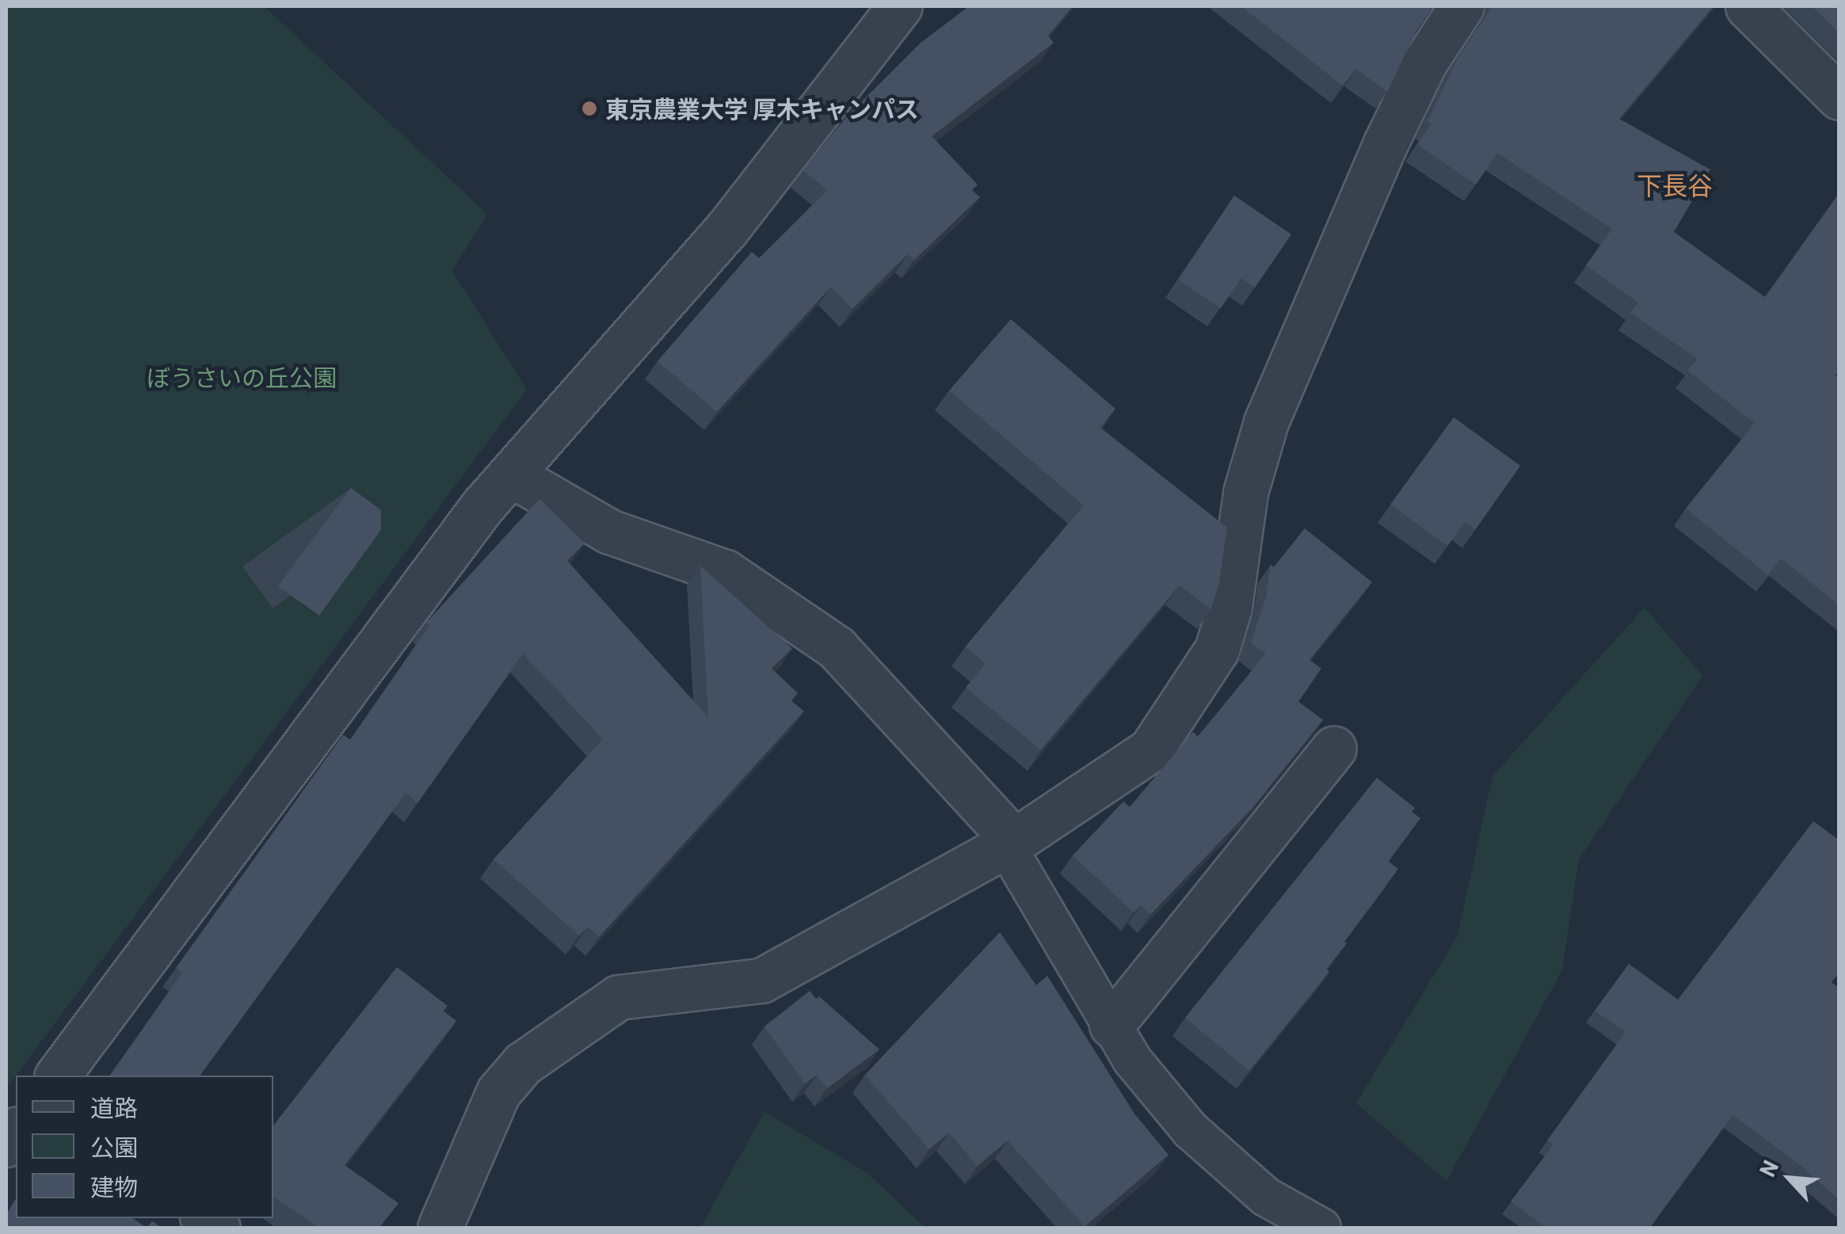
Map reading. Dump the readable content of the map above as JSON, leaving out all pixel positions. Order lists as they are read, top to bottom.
{
  "districts": ["下長谷"],
  "parks": ["ぼうさいの丘公園"],
  "places": ["東京農業大学 厚木キャンパス"],
  "legend": ["道路", "公園", "建物"],
  "north": "top left"
}
